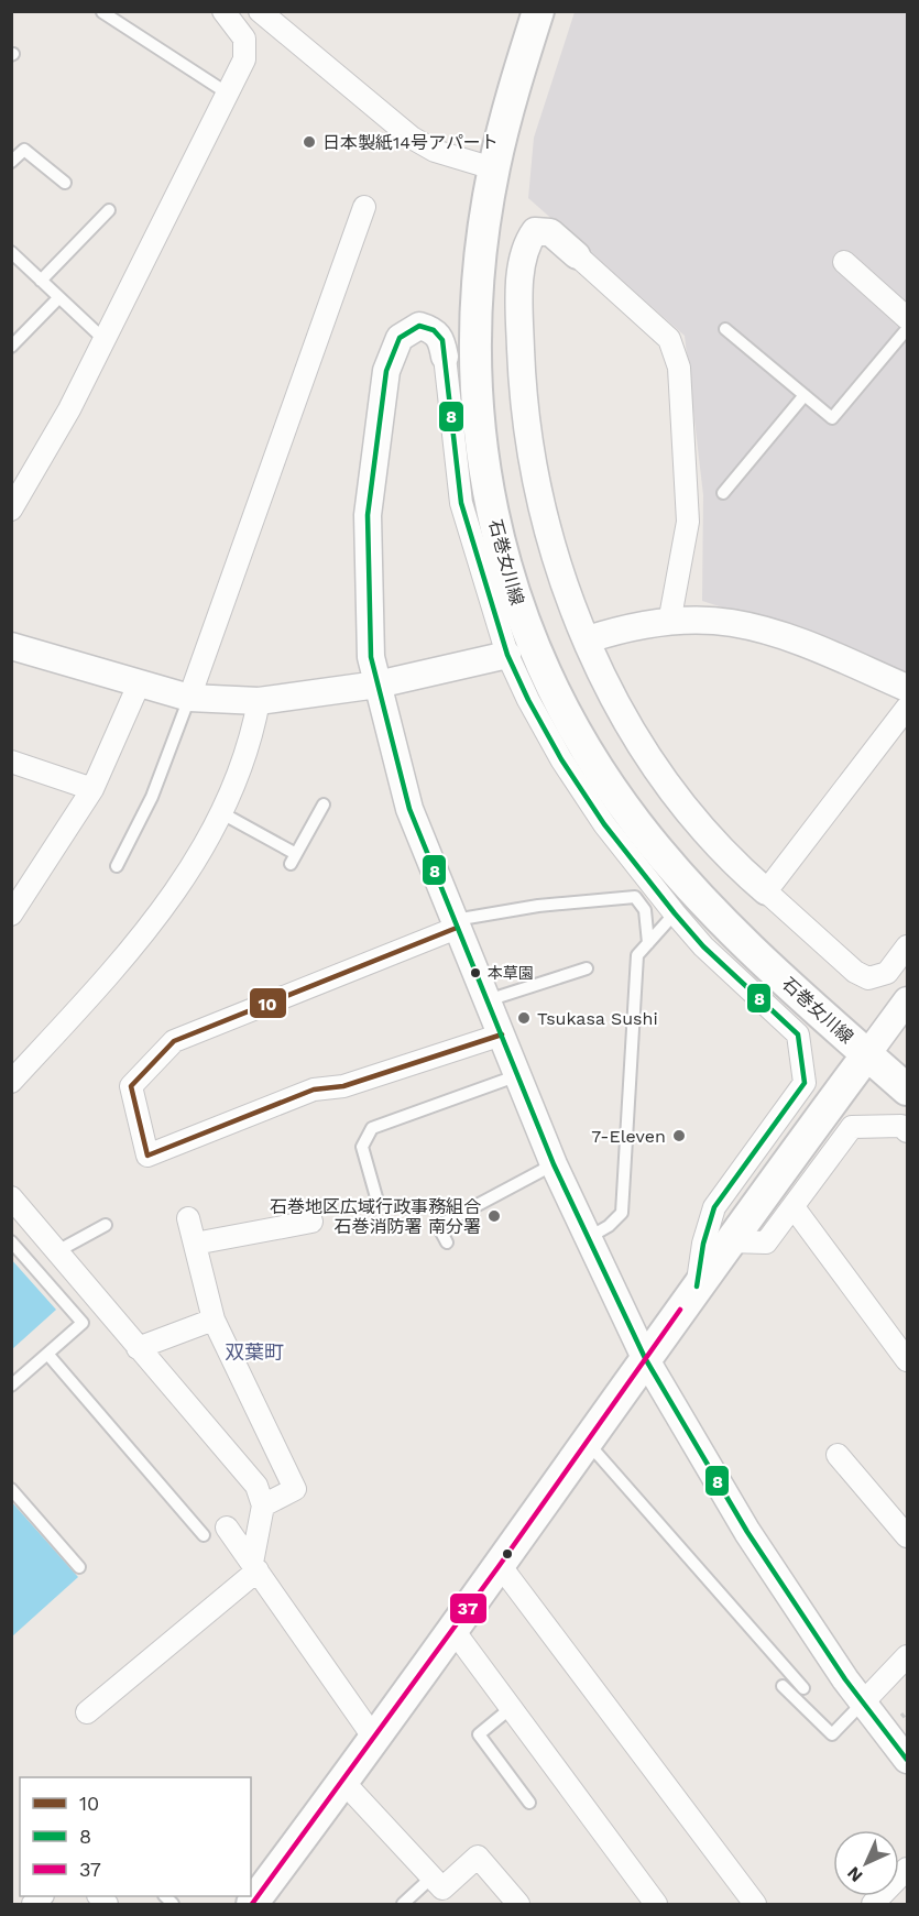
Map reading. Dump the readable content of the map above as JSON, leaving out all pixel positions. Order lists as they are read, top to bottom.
{
  "streets": {
    "main road": ["石巻女川線"]
  },
  "districts": ["双葉町"],
  "places": [
    "日本製紙14号アパート",
    "本草園",
    "Tsukasa Sushi",
    "7-Eleven",
    "石巻地区広域行政事務組合 石巻消防署 南分署"
  ],
  "lines": ["transit line 8", "transit line 10", "transit line 37"],
  "legend": ["10", "8", "37"],
  "north": "bottom left"
}
